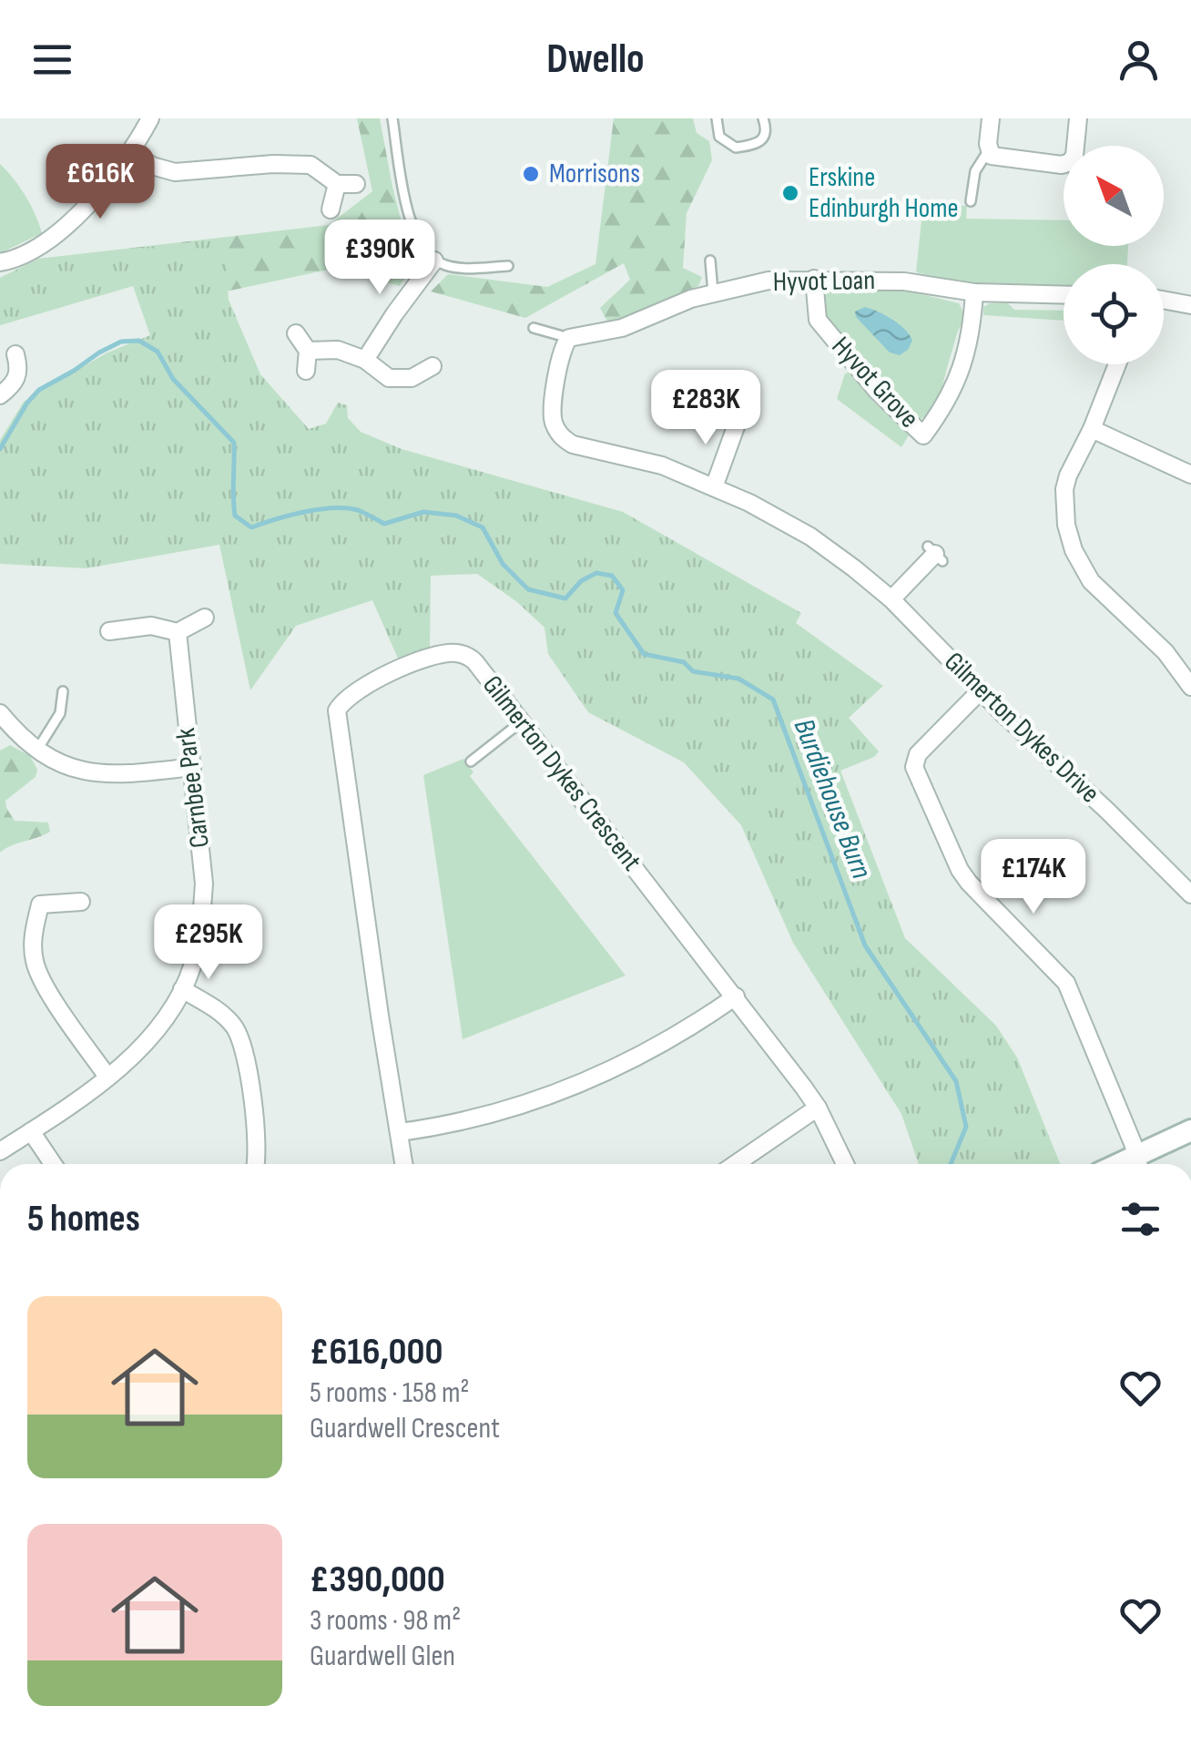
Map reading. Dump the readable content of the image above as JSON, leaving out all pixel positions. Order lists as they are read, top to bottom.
{
  "streets": {
    "street": [
      "Hyvot Loan",
      "Hyvot Grove",
      "Gilmerton Dykes Drive",
      "Gilmerton Dykes Crescent",
      "Carnbee Park"
    ]
  },
  "crossings": [
    ["Hyvot Loan", "Hyvot Grove"],
    ["Hyvot Loan", "Gilmerton Dykes Drive"]
  ],
  "water": ["Burdiehouse Burn"],
  "places": ["Morrisons", "Erskine Edinburgh Home"],
  "north": "top left",
  "page": {
    "header": "Dwello",
    "price": [
      "£616K",
      "£390K",
      "£283K",
      "£174K",
      "£295K"
    ],
    "heading": "5 homes",
    "list": [
      {
        "name": "£616,000",
        "note": "5 rooms · 158 m² · Guardwell Crescent"
      },
      {
        "name": "£390,000",
        "note": "3 rooms · 98 m² · Guardwell Glen"
      }
    ]
  }
}
